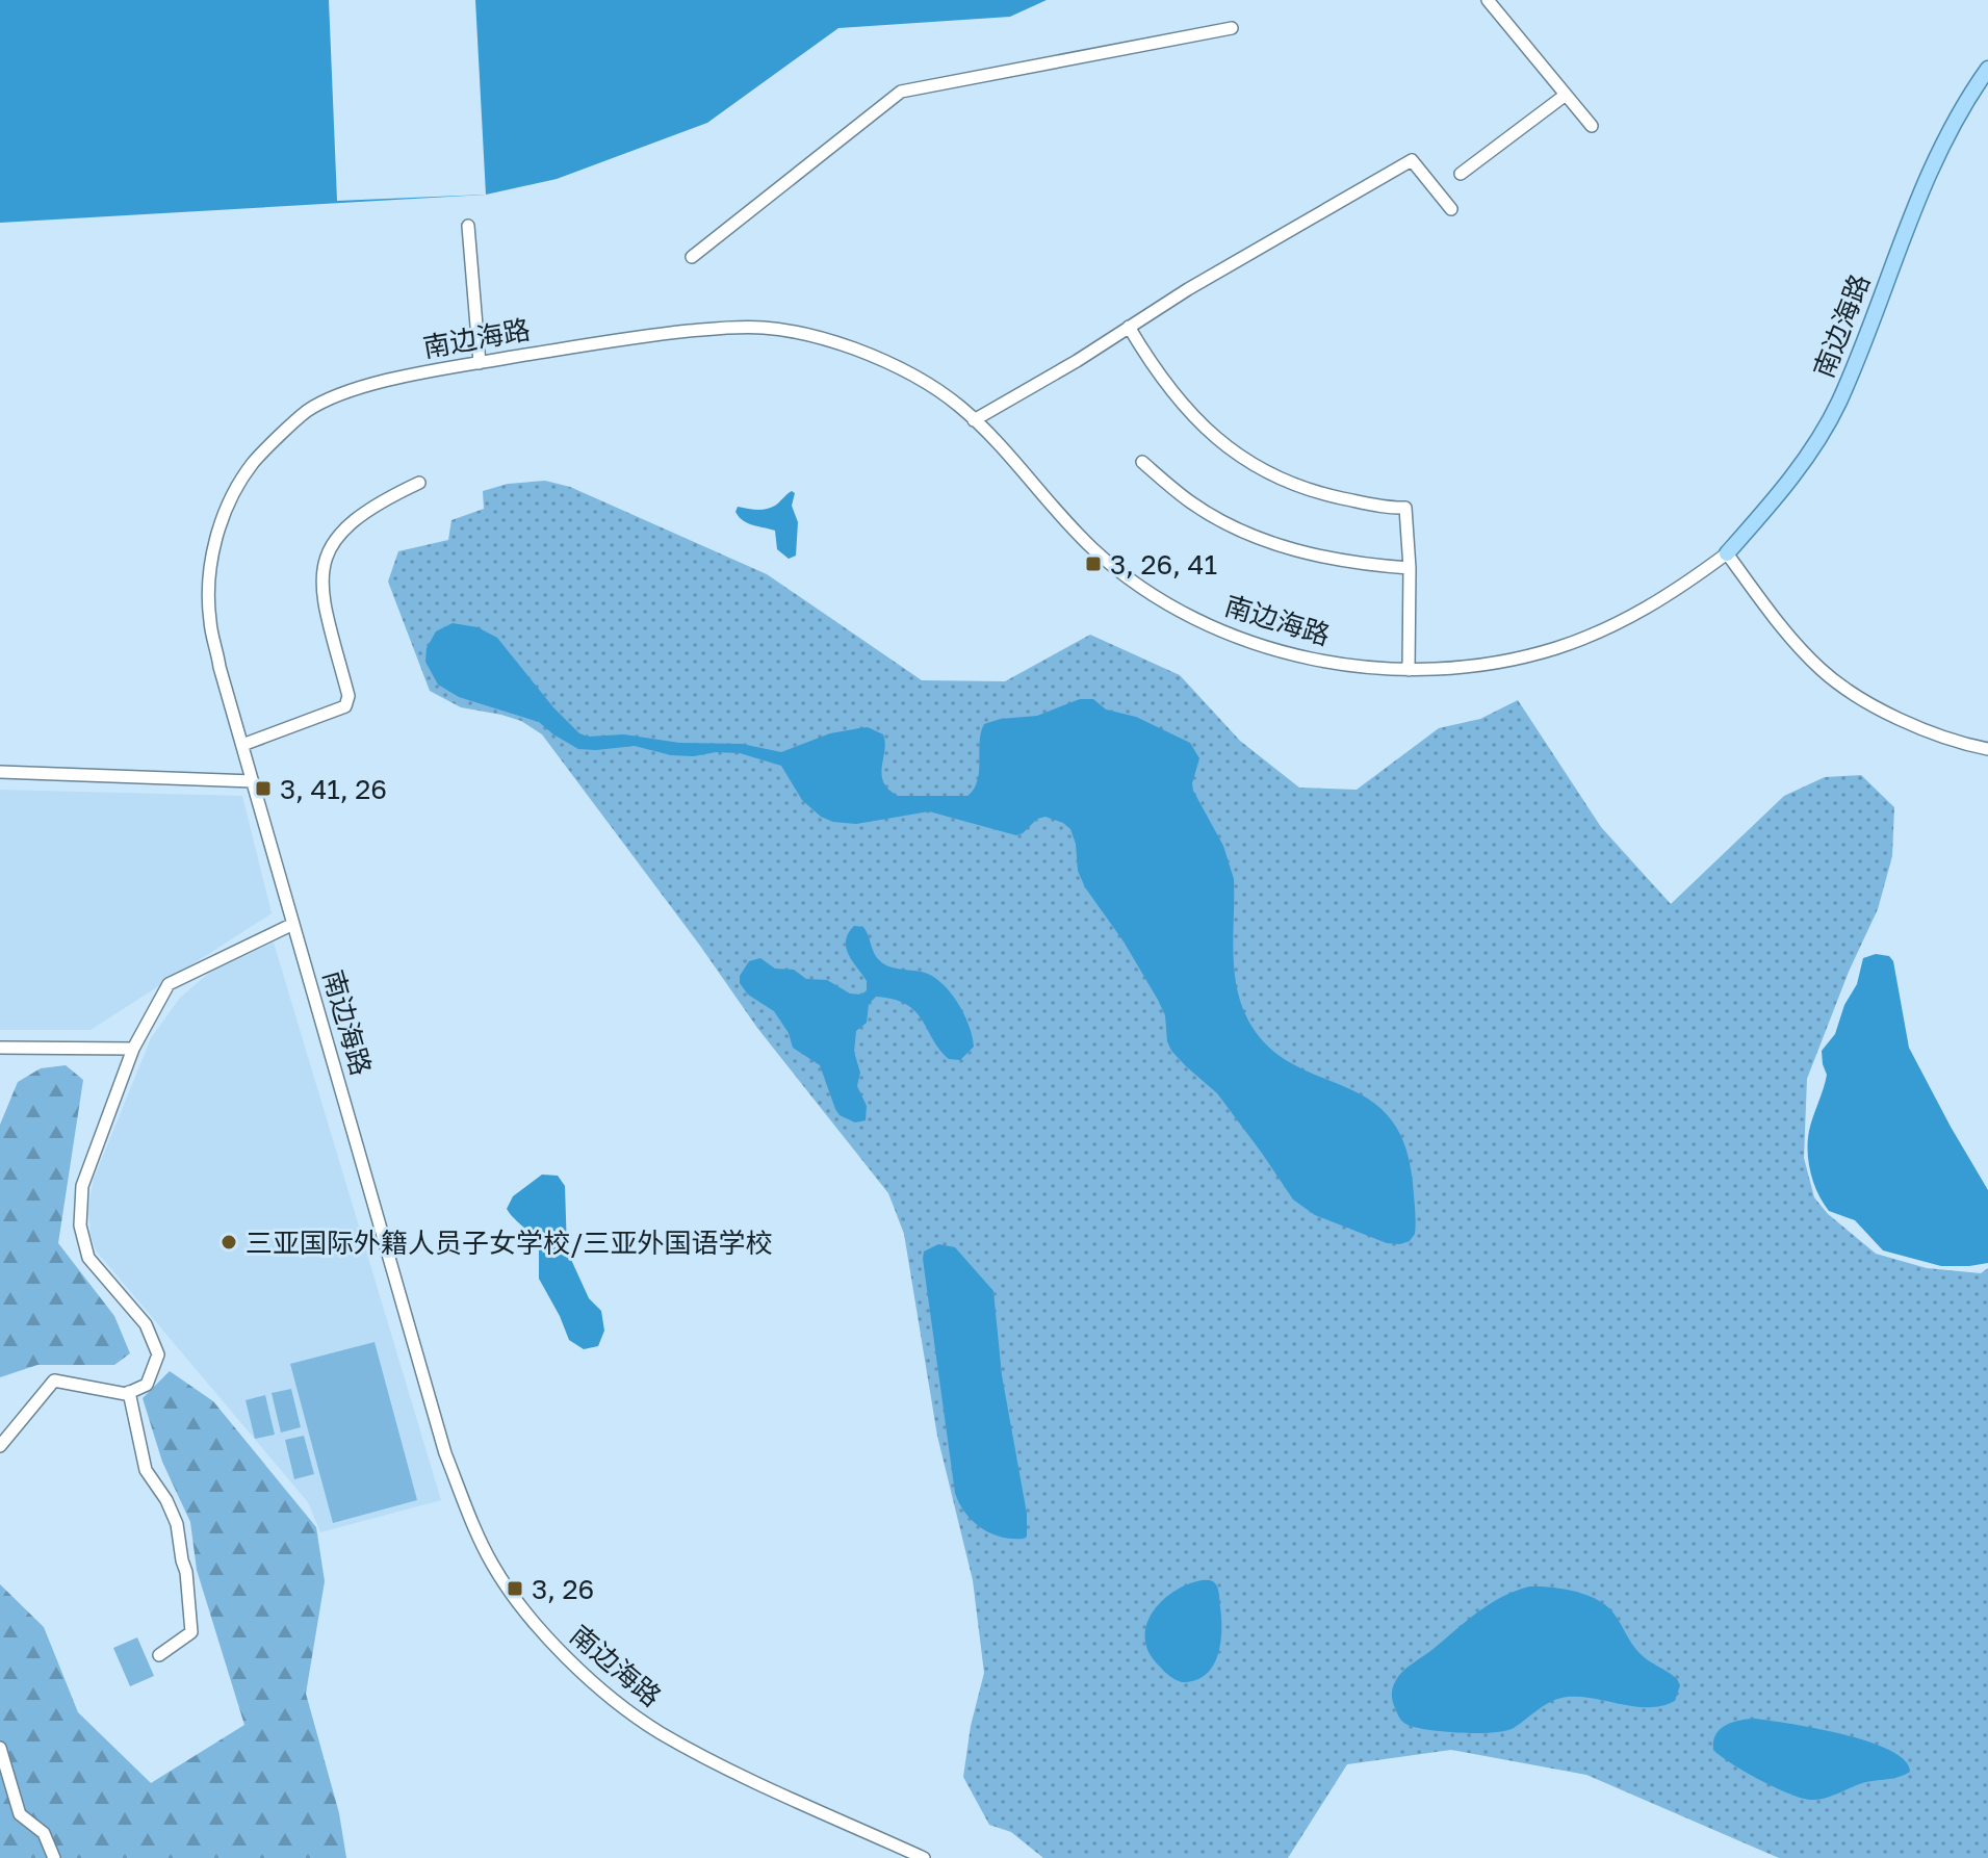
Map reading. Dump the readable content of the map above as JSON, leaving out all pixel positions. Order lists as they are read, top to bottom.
{
  "streets": {
    "main road": ["南边海路"]
  },
  "places": {
    "transit": ["3, 26, 41", "3, 41, 26", "3, 26"],
    "other": ["三亚国际外籍人员子女学校/三亚外国语学校"]
  }
}
